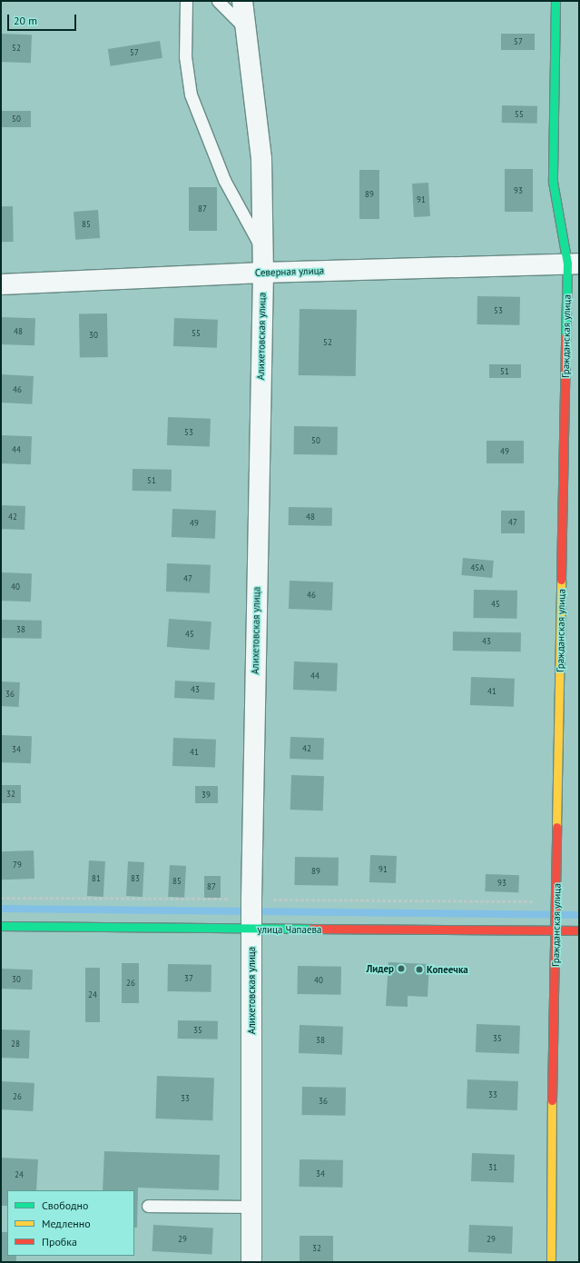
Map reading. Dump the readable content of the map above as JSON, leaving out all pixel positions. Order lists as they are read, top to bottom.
{
  "streets": {
    "street": [
      "Северная улица",
      "Алихетовская улица",
      "Гражданская улица",
      "улица Чапаева"
    ]
  },
  "crossings": [
    ["Северная улица", "Алихетовская улица"],
    ["Северная улица", "Гражданская улица"],
    ["Алихетовская улица", "улица Чапаева"],
    ["Гражданская улица", "улица Чапаева"]
  ],
  "places": ["Лидер", "Копеечка"],
  "house_numbers": [
    "57",
    "52",
    "57",
    "55",
    "50",
    "93",
    "89",
    "91",
    "87",
    "85",
    "53",
    "48",
    "55",
    "30",
    "52",
    "51",
    "46",
    "53",
    "50",
    "44",
    "49",
    "51",
    "42",
    "48",
    "47",
    "49",
    "45А",
    "47",
    "40",
    "46",
    "45",
    "38",
    "45",
    "43",
    "44",
    "43",
    "41",
    "36",
    "42",
    "34",
    "41",
    "32",
    "39",
    "79",
    "91",
    "89",
    "81",
    "83",
    "85",
    "93",
    "87",
    "37",
    "30",
    "40",
    "26",
    "24",
    "35",
    "35",
    "38",
    "28",
    "33",
    "26",
    "33",
    "36",
    "31",
    "34",
    "24",
    "29",
    "29",
    "32"
  ],
  "legend": ["Свободно", "Медленно", "Пробка"],
  "scale_bar": "20 m"
}
